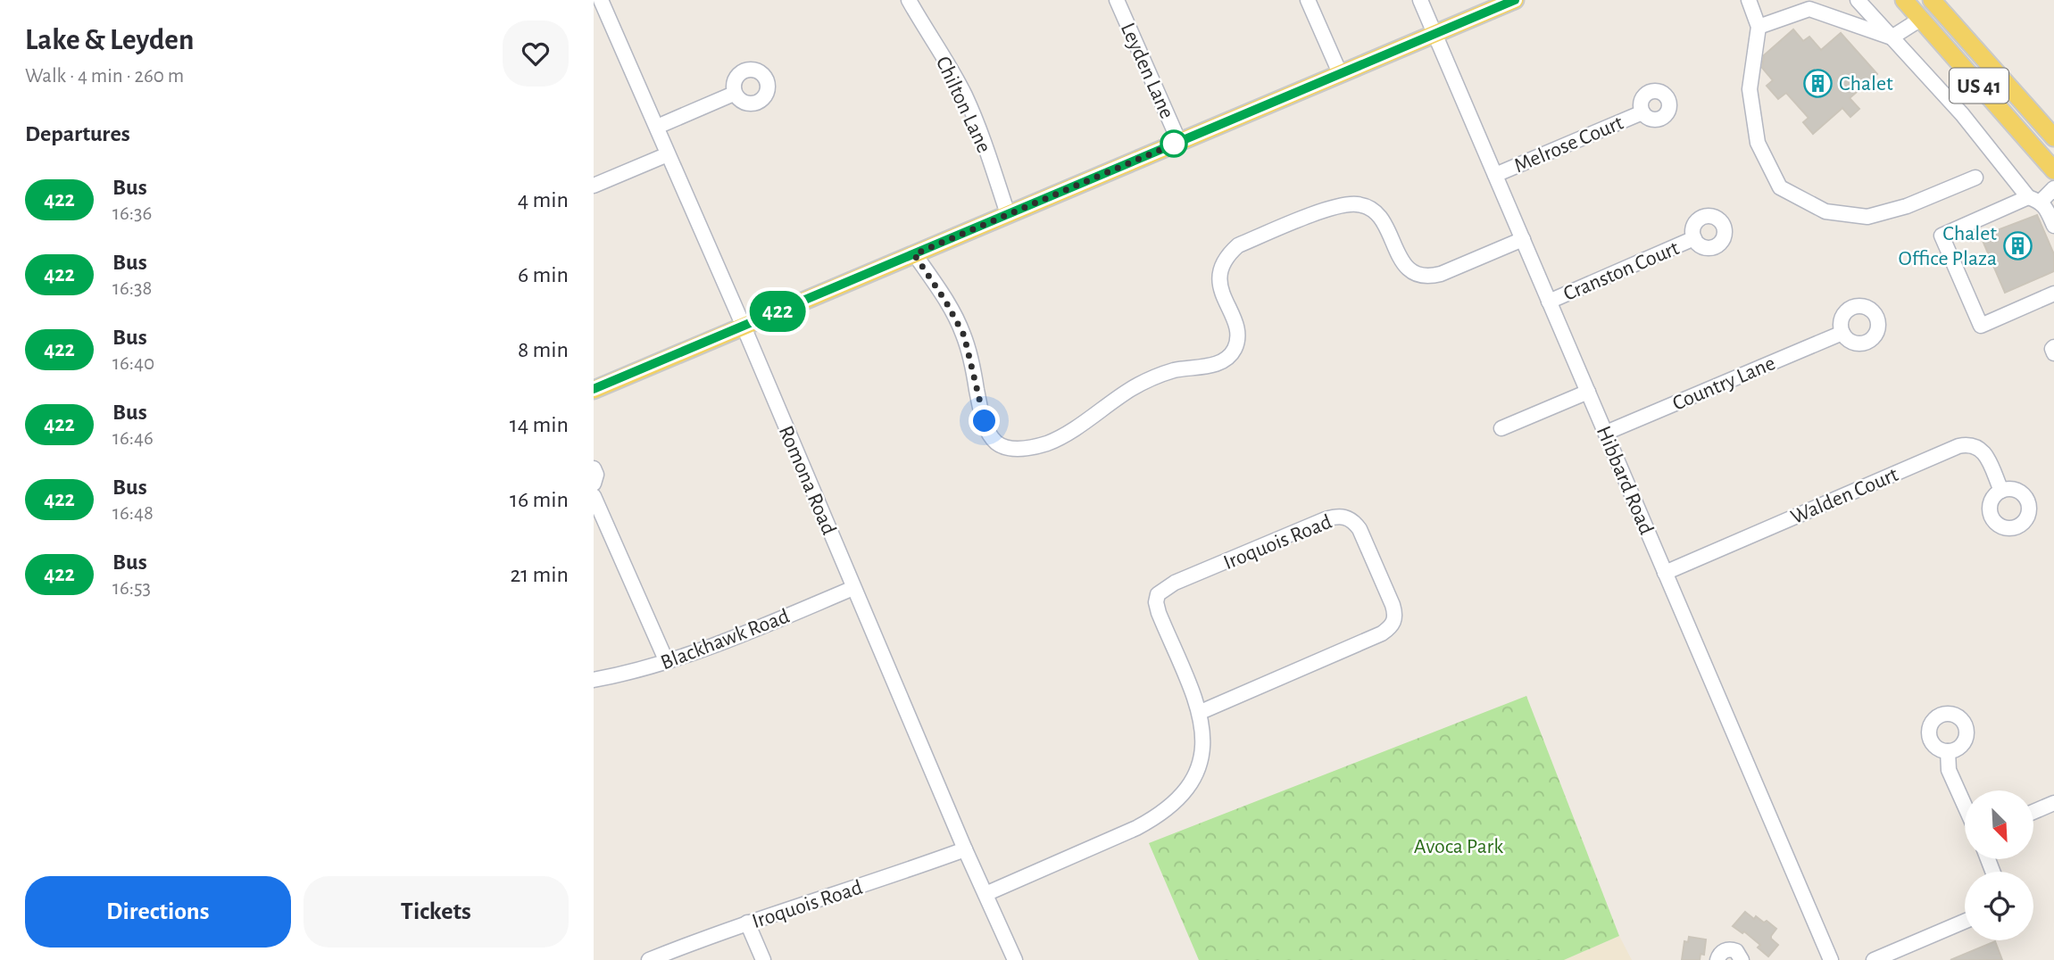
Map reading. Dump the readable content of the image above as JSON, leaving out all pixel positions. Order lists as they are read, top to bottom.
{
  "streets": {
    "main road": ["US 41"],
    "street": [
      "Leyden Lane",
      "Chilton Lane",
      "Melrose Court",
      "Cranston Court",
      "Country Lane",
      "Romona Road",
      "Hibbard Road",
      "Walden Court",
      "Iroquois Road",
      "Blackhawk Road"
    ]
  },
  "crossings": [
    ["Melrose Court", "Hibbard Road"],
    ["Cranston Court", "Hibbard Road"],
    ["Country Lane", "Hibbard Road"],
    ["Romona Road", "Iroquois Road"],
    ["Romona Road", "Blackhawk Road"],
    ["Hibbard Road", "Walden Court"]
  ],
  "parks": ["Avoca Park"],
  "places": {
    "building": ["Chalet", "Chalet Office Plaza"]
  },
  "lines": ["bus line 422"],
  "north": "bottom right",
  "page": {
    "heading": [
      ["Lake & Leyden", "Walk · 4 min · 260 m"],
      "Departures"
    ],
    "on_map": "422",
    "list": [
      {
        "mark": "422",
        "name": "Bus",
        "note": "16:36",
        "value": "4 min"
      },
      {
        "mark": "422",
        "name": "Bus",
        "note": "16:38",
        "value": "6 min"
      },
      {
        "mark": "422",
        "name": "Bus",
        "note": "16:40",
        "value": "8 min"
      },
      {
        "mark": "422",
        "name": "Bus",
        "note": "16:46",
        "value": "14 min"
      },
      {
        "mark": "422",
        "name": "Bus",
        "note": "16:48",
        "value": "16 min"
      },
      {
        "mark": "422",
        "name": "Bus",
        "note": "16:53",
        "value": "21 min"
      }
    ],
    "buttons": ["Directions", "Tickets"]
  }
}
